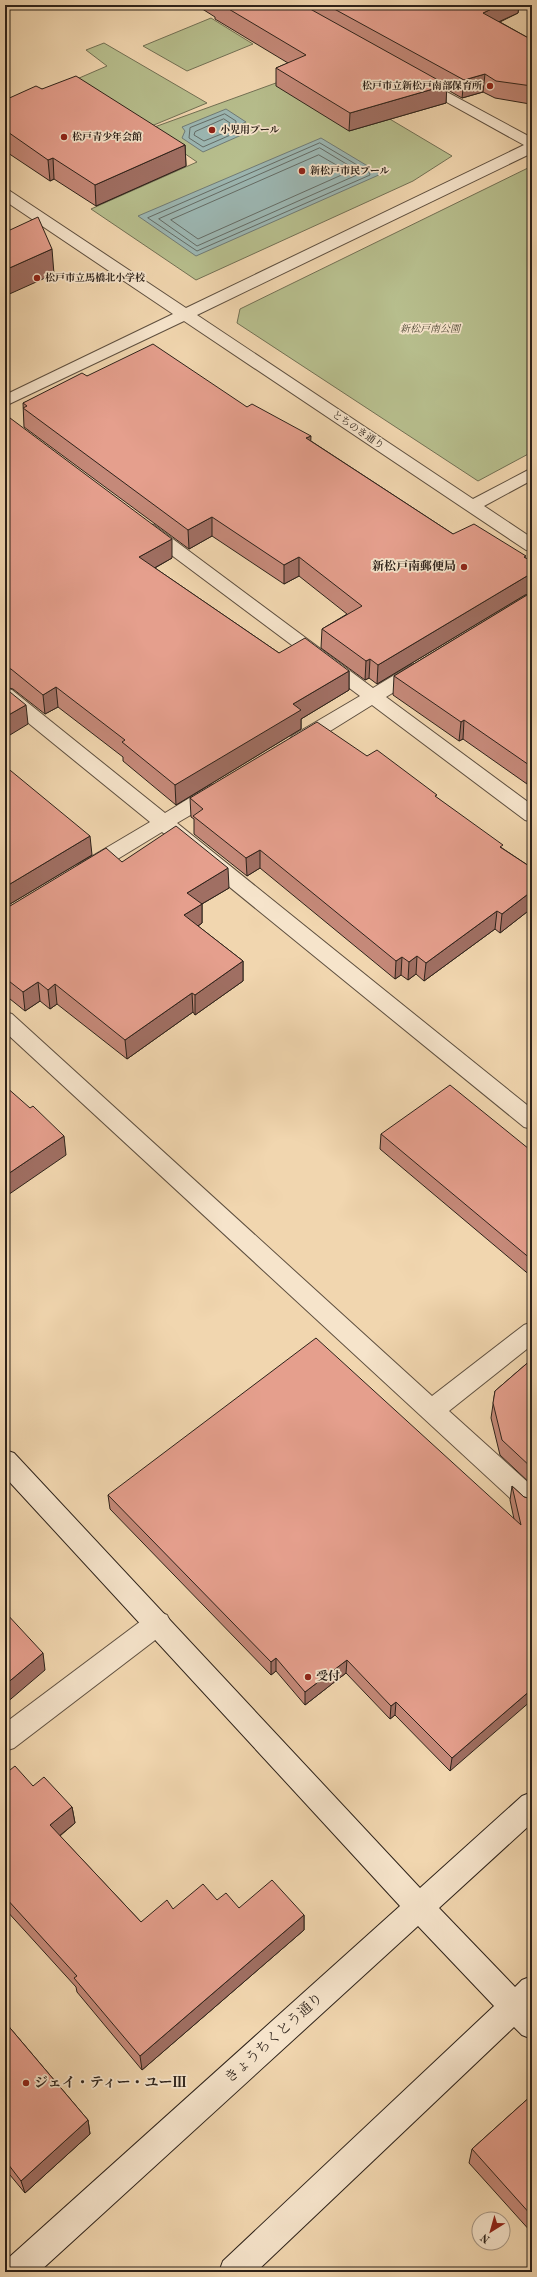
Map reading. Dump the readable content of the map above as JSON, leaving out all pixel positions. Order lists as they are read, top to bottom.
{
  "streets": {
    "street": ["とちのき通り", "きょうちくとう通り"]
  },
  "parks": ["新松戸南公園"],
  "places": [
    "松戸市立新松戸南部保育所",
    "小児用プール",
    "松戸青少年会館",
    "新松戸市民プール",
    "松戸市立馬橋北小学校",
    "新松戸南郵便局",
    "受付",
    "ジェイ・ティー・ユーⅢ"
  ],
  "north": "bottom left"
}
